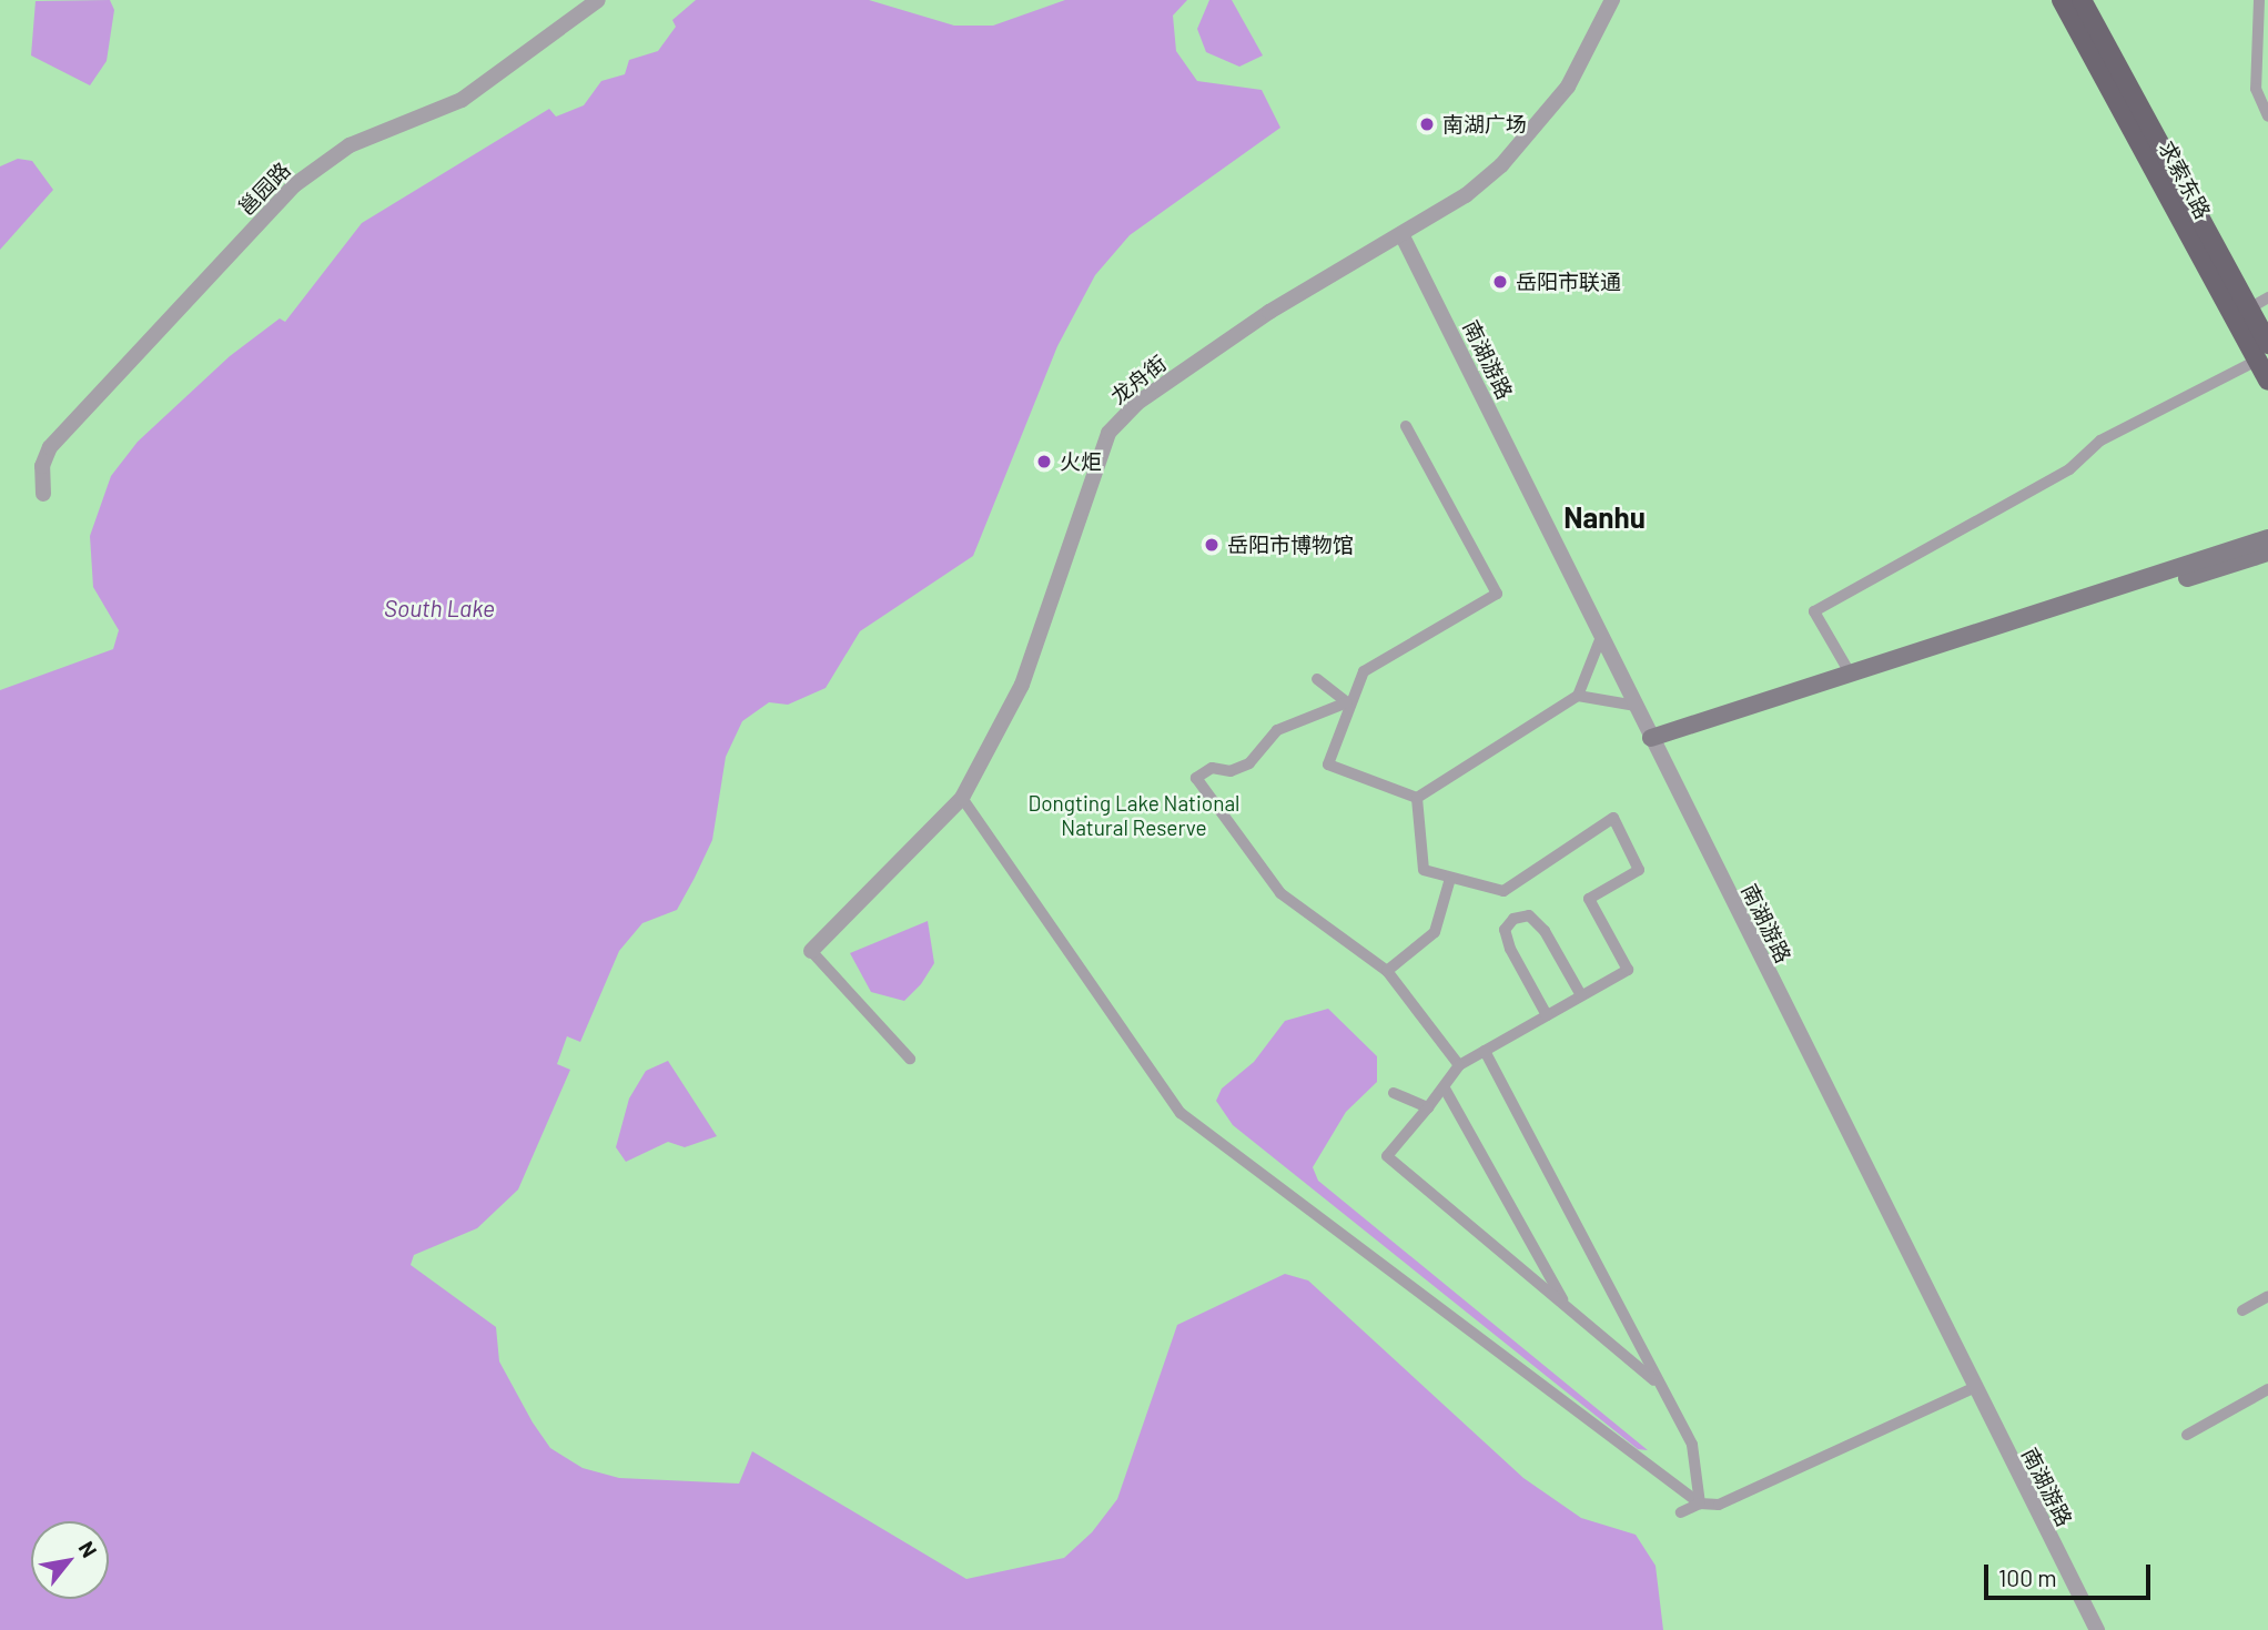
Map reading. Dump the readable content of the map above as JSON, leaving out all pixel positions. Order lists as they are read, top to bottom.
{
  "streets": {
    "main road": ["求索东路"],
    "street": ["邕园路", "南湖游路", "龙舟街"]
  },
  "crossings": [
    ["南湖游路", "龙舟街"]
  ],
  "districts": ["Nanhu"],
  "water": ["South Lake"],
  "parks": ["Dongting Lake National Natural Reserve"],
  "places": [
    "南湖广场",
    "岳阳市联通",
    "火炬",
    "岳阳市博物馆"
  ],
  "scale_bar": "100 m",
  "north": "top right"
}
